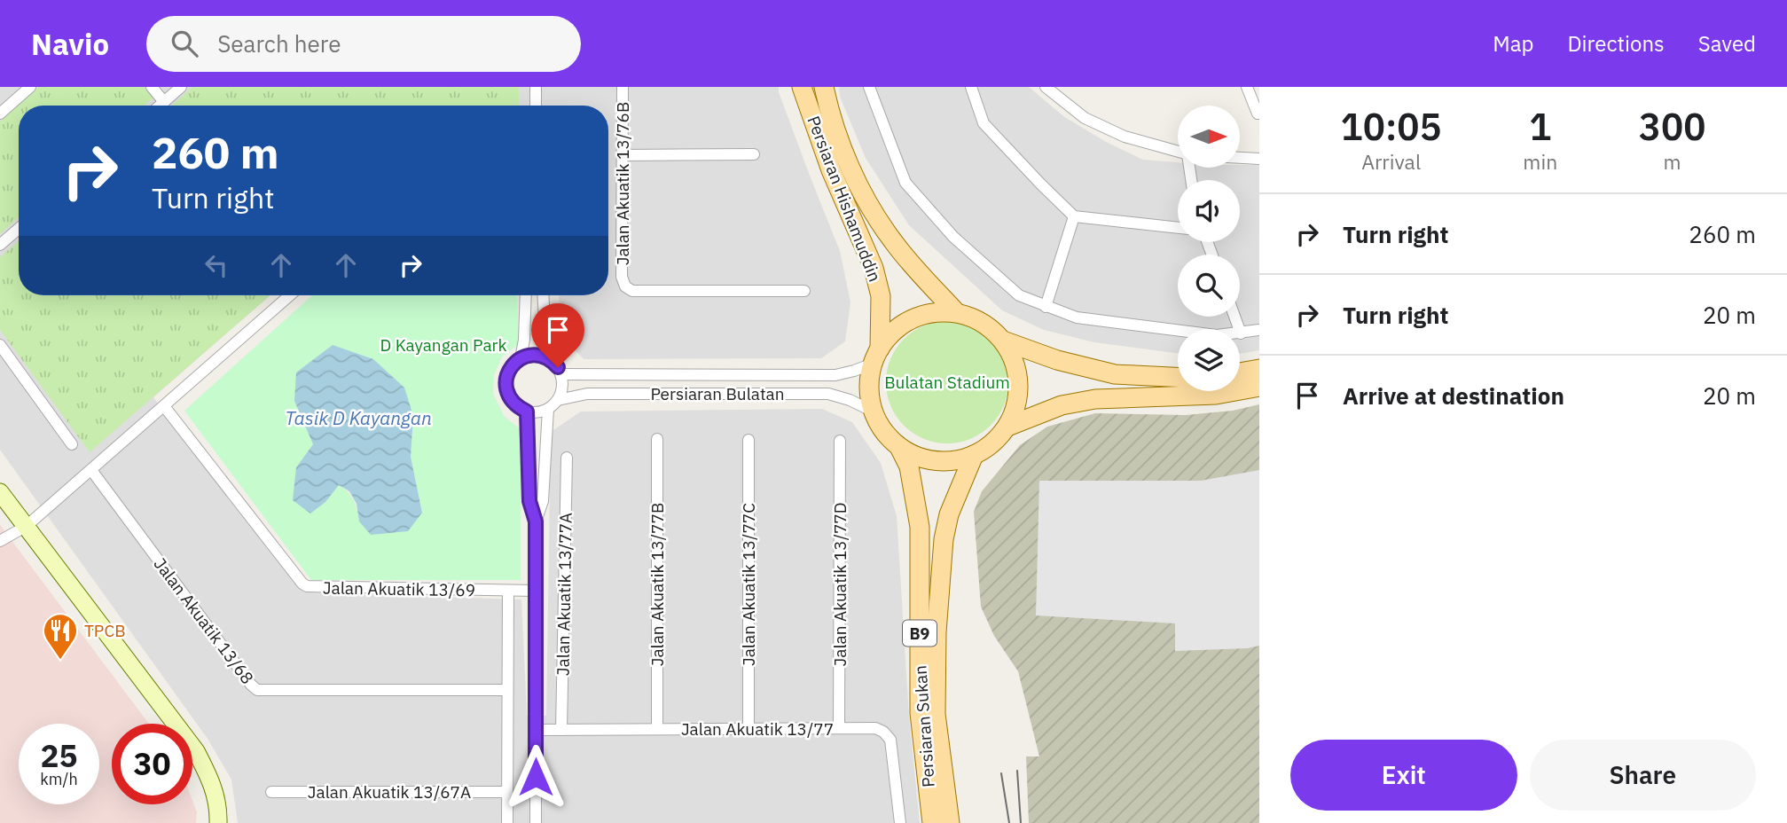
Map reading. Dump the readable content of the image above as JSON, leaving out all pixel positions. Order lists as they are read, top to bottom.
{
  "streets": {
    "main road": ["Persiaran Hishamuddin", "B9", "Persiaran Sukan"],
    "street": [
      "Jalan Akuatik 13/76B",
      "Persiaran Bulatan",
      "Jalan Akuatik 13/77B",
      "Jalan Akuatik 13/77C",
      "Jalan Akuatik 13/77D",
      "Jalan Akuatik 13/69",
      "Jalan Akuatik 13/77A",
      "Jalan Akuatik 13/68",
      "Jalan Akuatik 13/77",
      "Jalan Akuatik 13/67A"
    ]
  },
  "crossings": [
    ["Persiaran Hishamuddin", "Persiaran Bulatan"],
    ["Persiaran Hishamuddin", "B9"],
    ["Persiaran Hishamuddin", "Persiaran Sukan"],
    ["Persiaran Bulatan", "B9"],
    ["Persiaran Bulatan", "Persiaran Sukan"],
    ["Jalan Akuatik 13/77B", "Jalan Akuatik 13/77"],
    ["Jalan Akuatik 13/77C", "Jalan Akuatik 13/77"],
    ["Jalan Akuatik 13/77D", "Jalan Akuatik 13/77"],
    ["Jalan Akuatik 13/77A", "Jalan Akuatik 13/77"],
    ["B9", "Persiaran Sukan"]
  ],
  "water": ["Tasik D Kayangan"],
  "parks": ["D Kayangan Park", "Bulatan Stadium"],
  "places": {
    "restaurant": ["TPCB"]
  },
  "north": "right",
  "page": {
    "header": "Navio",
    "search": "Search here",
    "nav": ["Map", "Directions", "Saved"],
    "eta": [
      "10:05",
      "Arrival",
      "1",
      "min",
      "300",
      "m"
    ],
    "turn": ["260 m", "Turn right"],
    "list": [
      {
        "name": "Turn right",
        "value": "260 m"
      },
      {
        "name": "Turn right",
        "value": "20 m"
      },
      {
        "name": "Arrive at destination",
        "value": "20 m"
      }
    ],
    "speed": "25 km/h",
    "limit": "30",
    "buttons": ["Exit", "Share"]
  }
}
